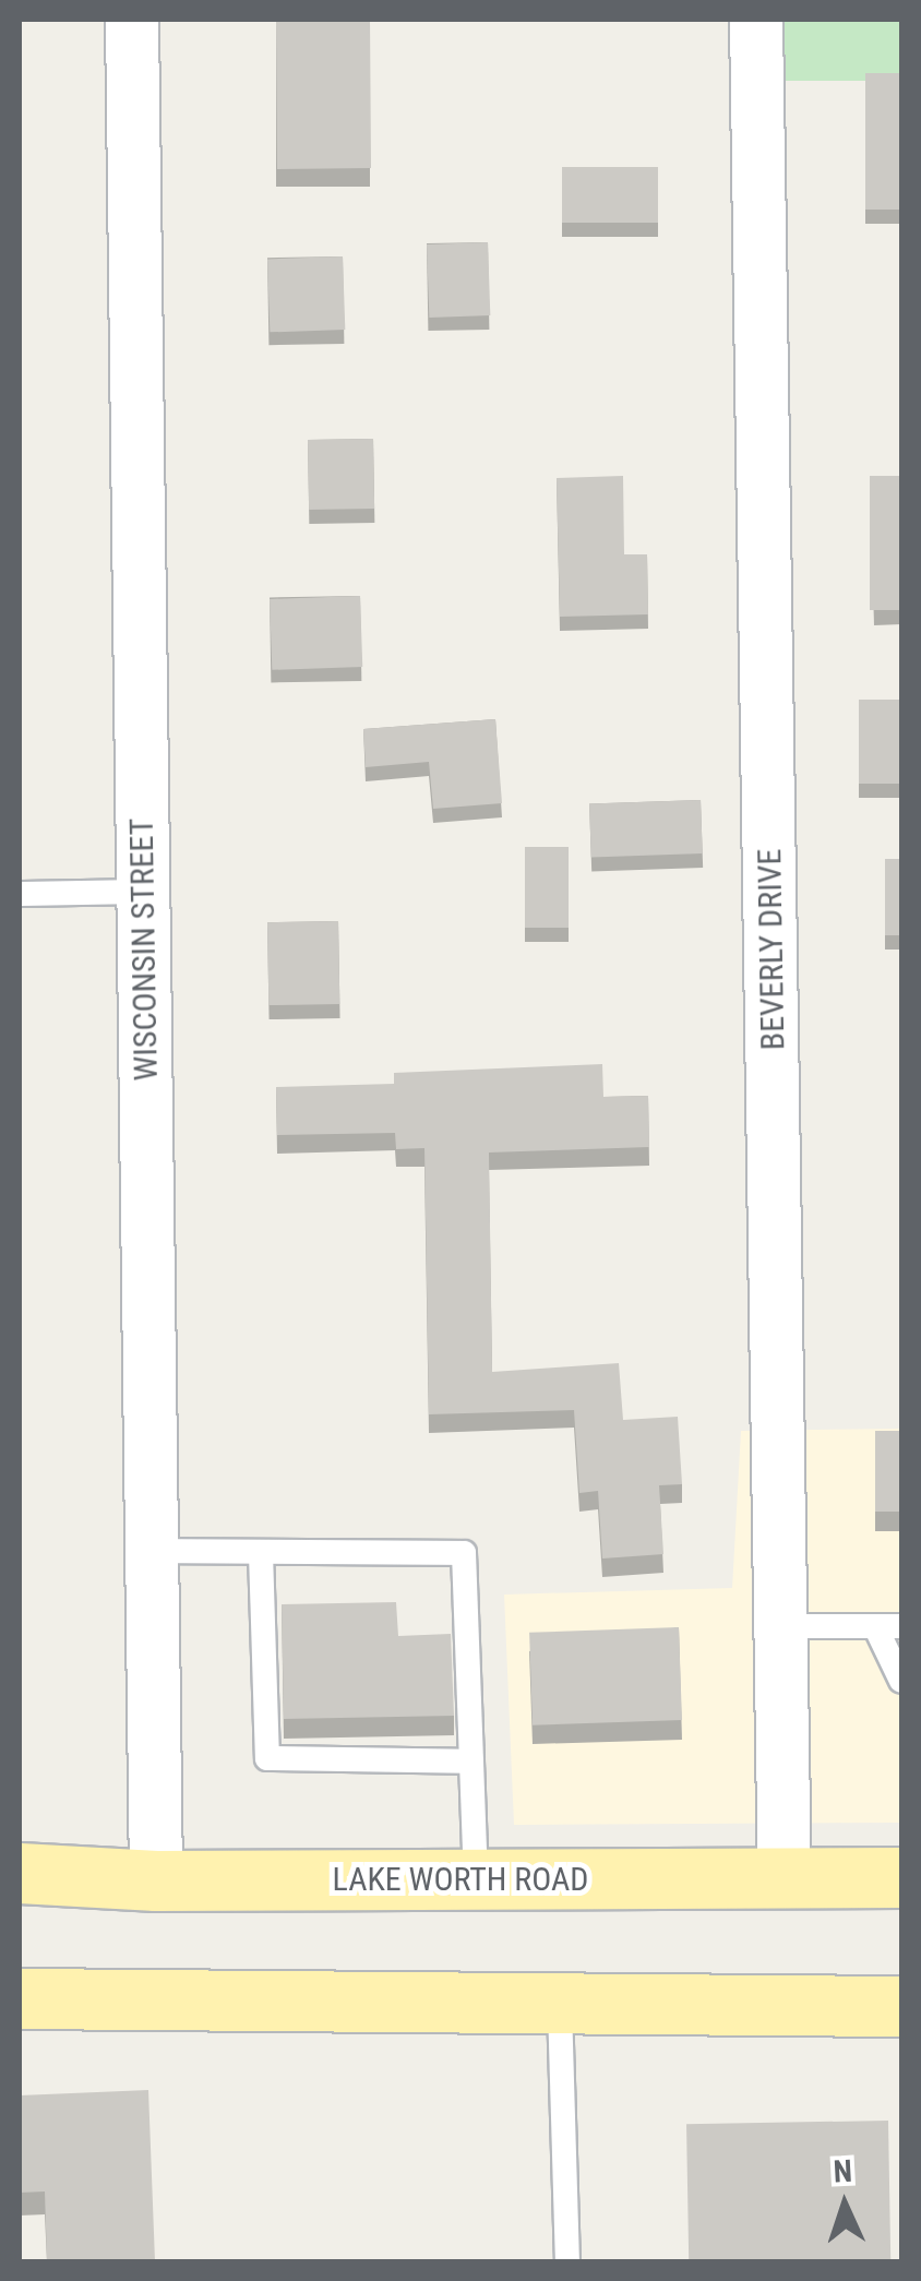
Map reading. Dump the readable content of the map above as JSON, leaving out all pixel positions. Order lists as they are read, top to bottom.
{
  "streets": {
    "main road": ["LAKE WORTH ROAD"],
    "street": ["WISCONSIN STREET", "BEVERLY DRIVE"]
  },
  "crossings": [
    ["WISCONSIN STREET", "LAKE WORTH ROAD"],
    ["BEVERLY DRIVE", "LAKE WORTH ROAD"]
  ],
  "north": "top"
}
